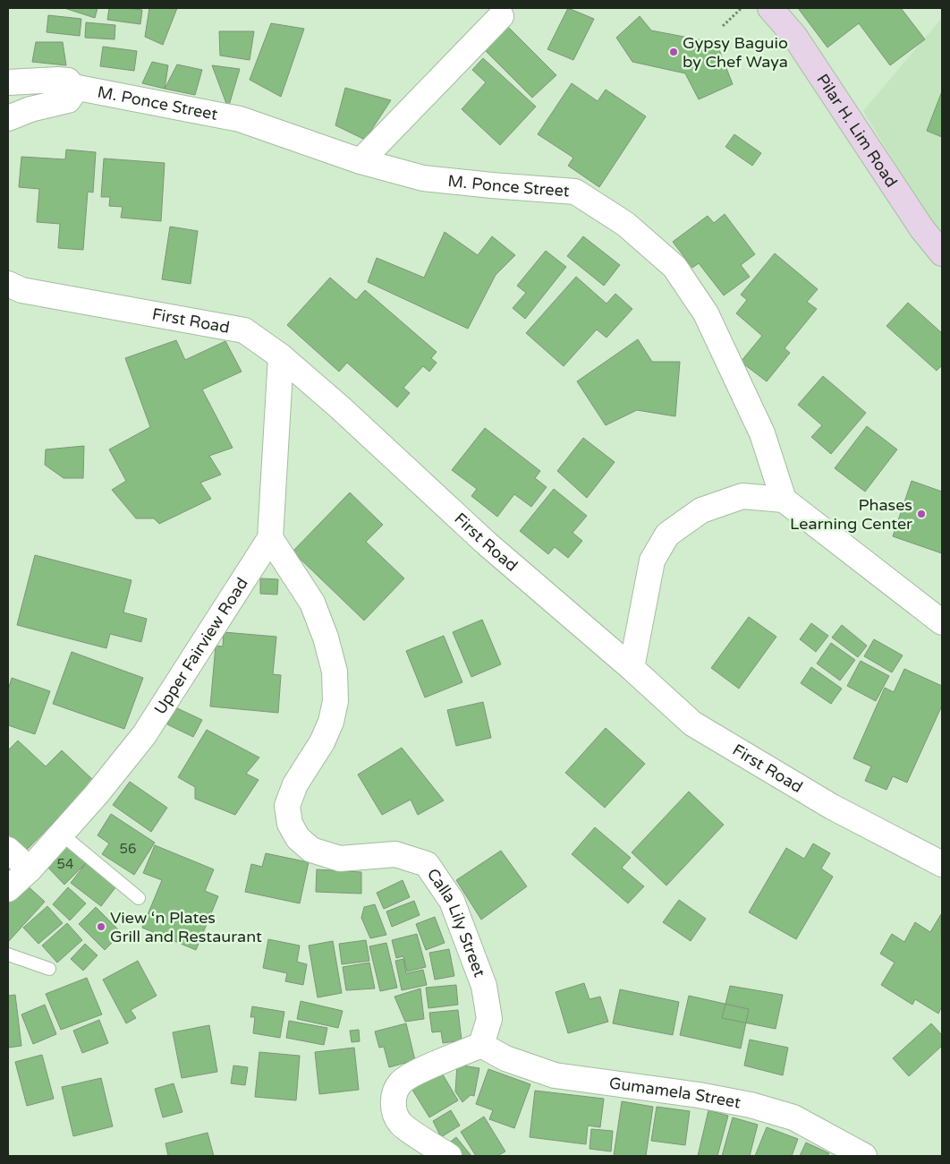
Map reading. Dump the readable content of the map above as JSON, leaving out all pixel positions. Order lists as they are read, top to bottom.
{
  "streets": {
    "main road": ["Pilar H. Lim Road"],
    "street": [
      "M. Ponce Street",
      "First Road",
      "Upper Fairview Road",
      "Calla Lily Street",
      "Gumamela Street"
    ]
  },
  "crossings": [
    ["First Road", "Upper Fairview Road"],
    ["Upper Fairview Road", "Calla Lily Street"],
    ["Calla Lily Street", "Gumamela Street"]
  ],
  "places": ["Gypsy Baguio by Chef Waya", "Phases Learning Center", "View ‘n Plates Grill and Restaurant"],
  "house_numbers": ["56", "54"]
}
